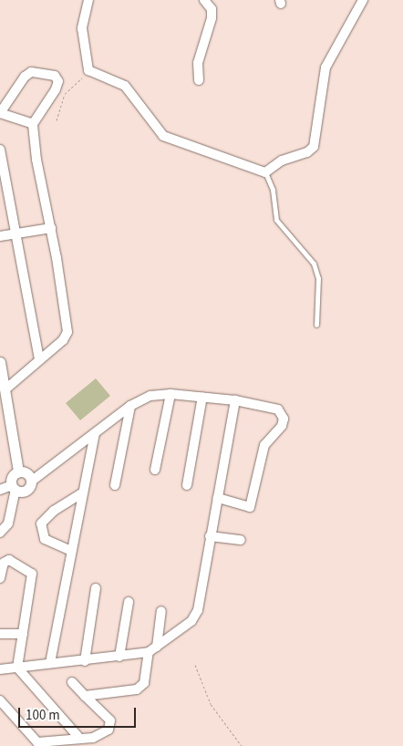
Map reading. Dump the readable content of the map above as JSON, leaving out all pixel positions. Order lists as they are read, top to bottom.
{
  "scale_bar": "100 m"
}
